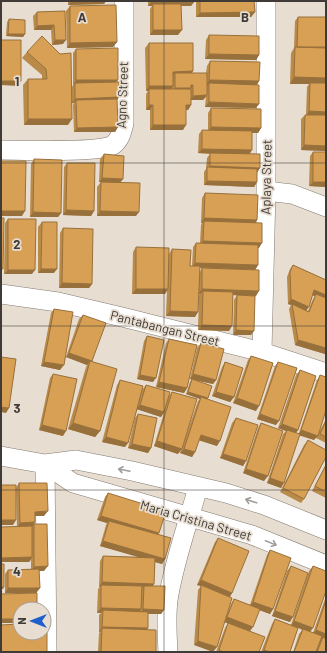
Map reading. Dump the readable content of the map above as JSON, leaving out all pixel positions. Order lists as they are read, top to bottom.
{
  "streets": {
    "street": [
      "Agno Street",
      "Aplaya Street",
      "Pantabangan Street",
      "Maria Cristina Street"
    ]
  },
  "crossings": [
    ["Aplaya Street", "Pantabangan Street"]
  ],
  "north": "left",
  "grid": {
    "columns": ["A", "B"],
    "rows": [
      "1",
      "2",
      "3",
      "4"
    ]
  }
}
